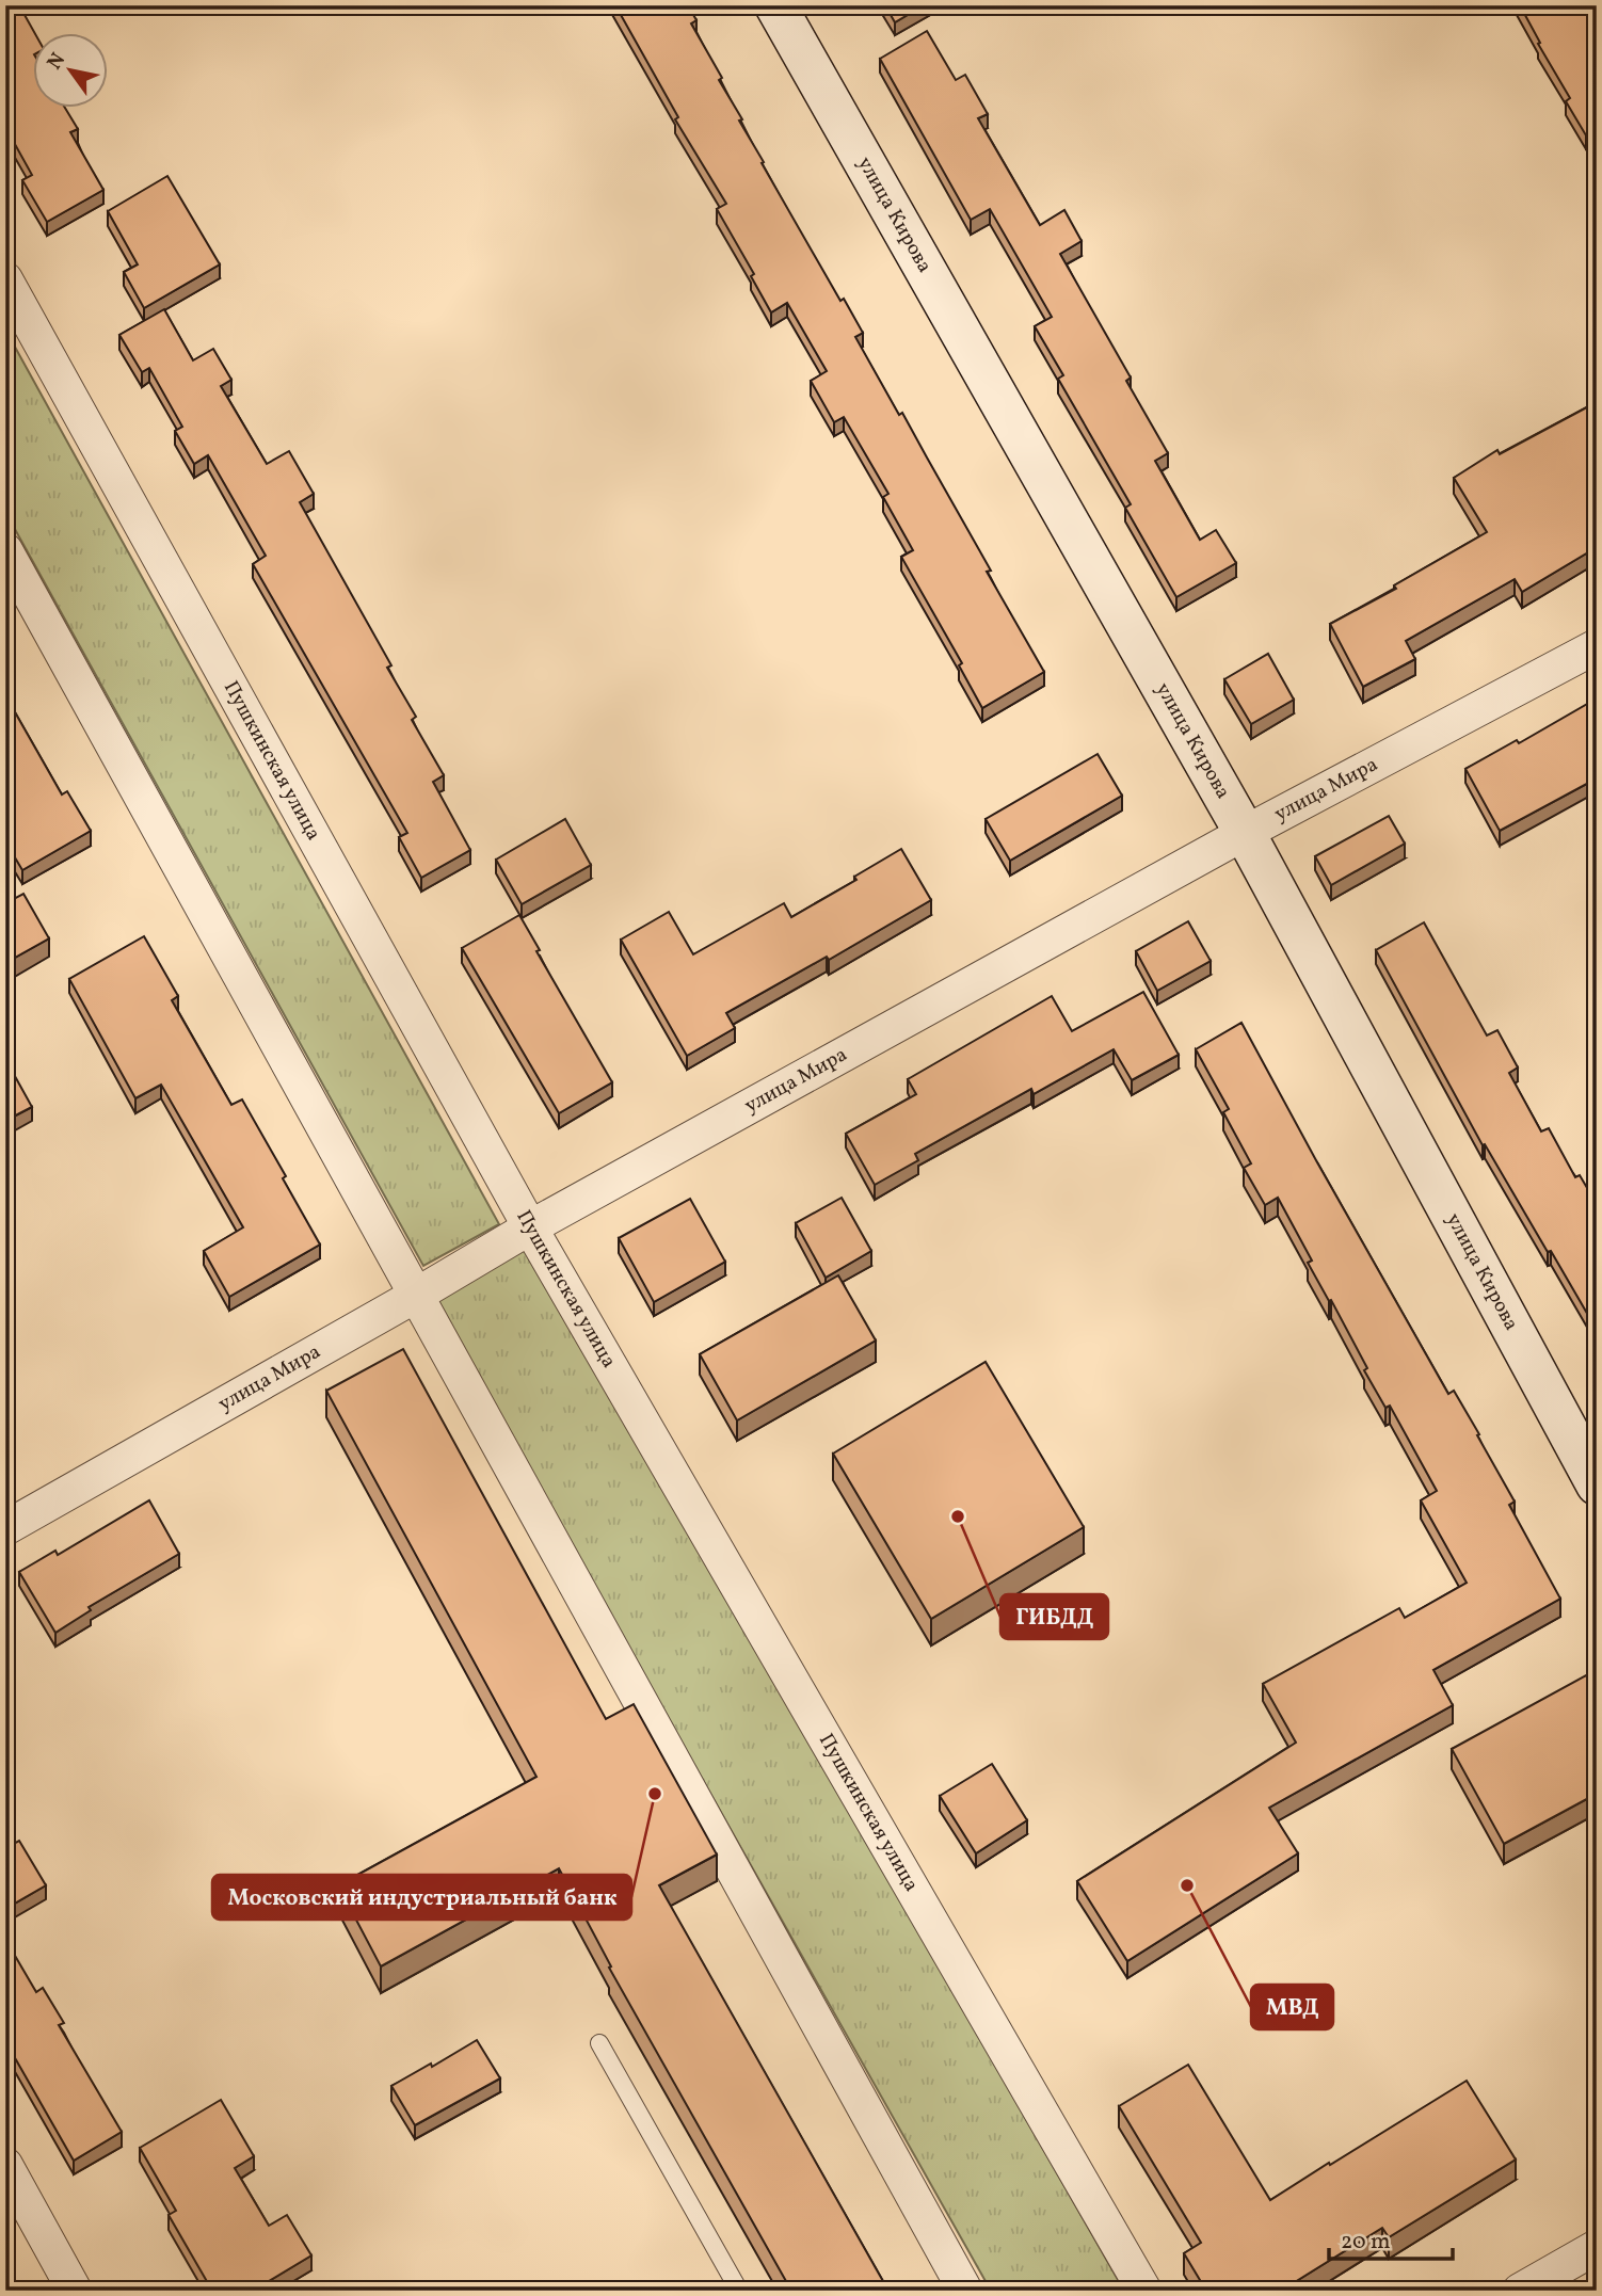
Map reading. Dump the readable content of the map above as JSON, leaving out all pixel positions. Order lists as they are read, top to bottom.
{
  "streets": {
    "street": ["улица Кирова", "Пушкинская улица", "улица Мира"]
  },
  "crossings": [
    ["улица Кирова", "улица Мира"],
    ["Пушкинская улица", "улица Мира"]
  ],
  "places": ["ГИБДД", "Московский индустриальный банк", "МВД"],
  "scale_bar": "20 m",
  "north": "top left"
}
